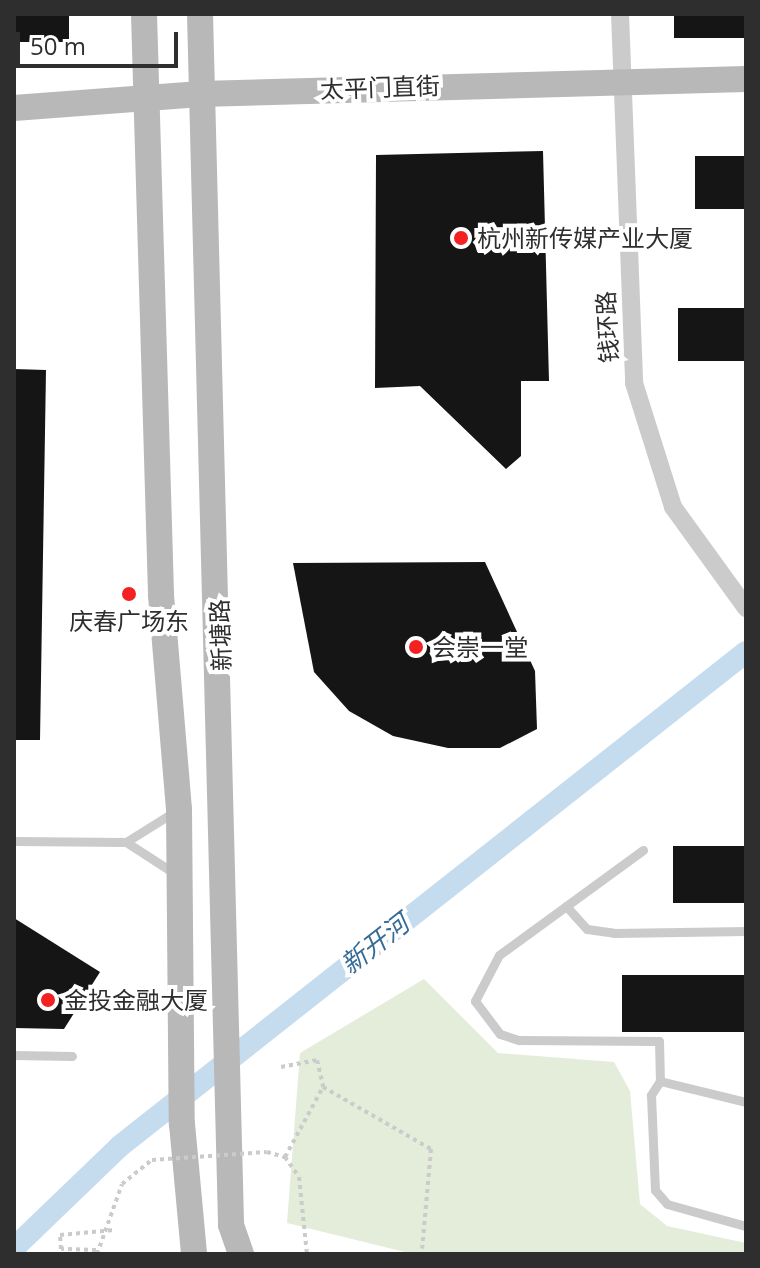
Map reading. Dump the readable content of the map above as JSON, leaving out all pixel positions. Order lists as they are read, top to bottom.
{
  "streets": {
    "main road": ["太平门直街", "新塘路"],
    "street": ["钱环路"]
  },
  "crossings": [
    ["太平门直街", "钱环路"],
    ["太平门直街", "新塘路"]
  ],
  "water": ["新开河"],
  "places": [
    "杭州新传媒产业大厦",
    "庆春广场东",
    "会崇一堂",
    "金投金融大厦"
  ],
  "scale_bar": "50 m"
}
